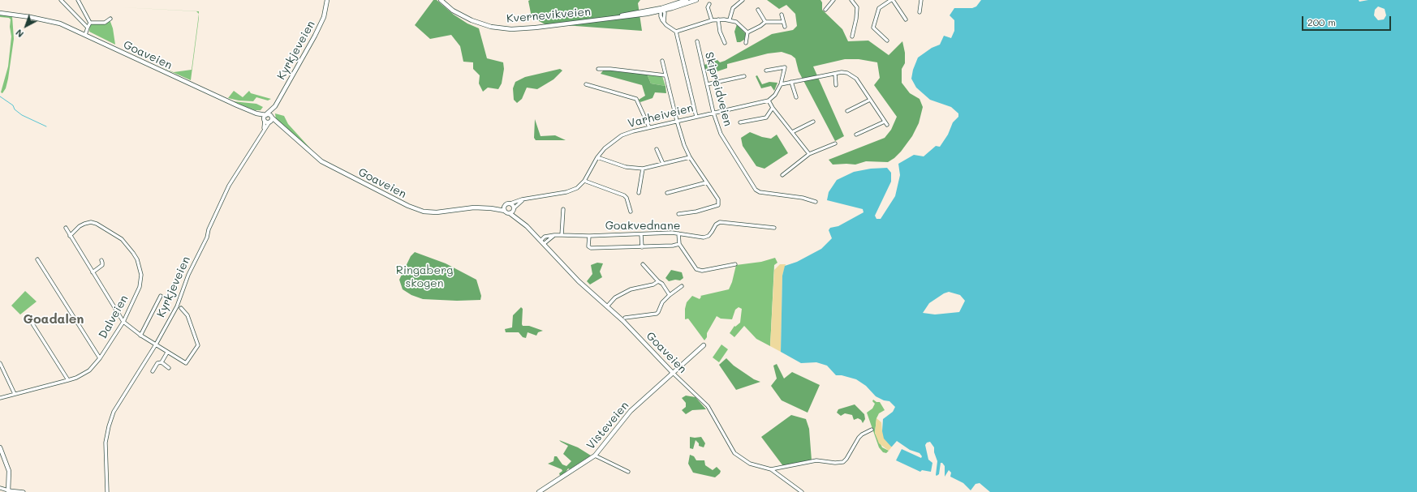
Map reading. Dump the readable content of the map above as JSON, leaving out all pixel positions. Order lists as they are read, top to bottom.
{
  "streets": {
    "main road": [
      "Kvernevikveien",
      "Kyrkjeveien",
      "Goaveien",
      "Visteveien"
    ],
    "street": [
      "Skipreidveien",
      "Varheiveien",
      "Goakvednane",
      "Dalveien"
    ]
  },
  "crossings": [
    ["Kyrkjeveien", "Goaveien"],
    ["Goaveien", "Varheiveien"],
    ["Goaveien", "Goakvednane"],
    ["Goaveien", "Visteveien"],
    ["Skipreidveien", "Varheiveien"]
  ],
  "districts": ["Goadalen"],
  "parks": ["Ringaberg skogen"],
  "scale_bar": "200 m",
  "north": "bottom left"
}
